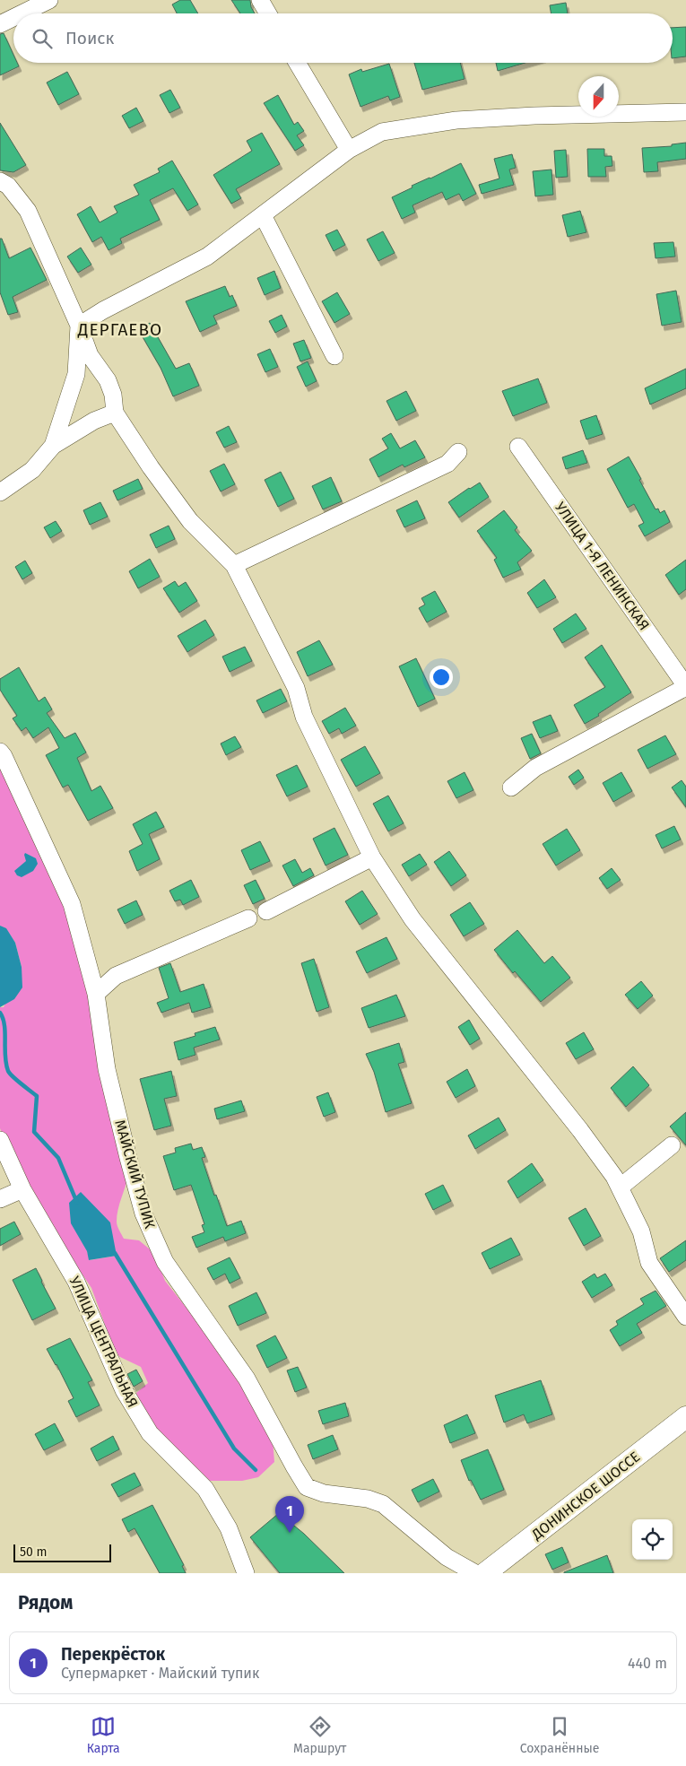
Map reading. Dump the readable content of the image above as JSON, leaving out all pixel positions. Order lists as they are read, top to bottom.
{
  "streets": {
    "main road": ["ДОНИНСКОЕ ШОССЕ"],
    "street": ["УЛИЦА 1-Я ЛЕНИНСКАЯ", "МАЙСКИЙ ТУПИК", "УЛИЦА ЦЕНТРАЛЬНАЯ"]
  },
  "crossings": [
    ["МАЙСКИЙ ТУПИК", "ДОНИНСКОЕ ШОССЕ"]
  ],
  "districts": ["ДЕРГАЕВО"],
  "scale_bar": "50 m",
  "north": "bottom",
  "page": {
    "search": "Поиск",
    "pins": "1",
    "scale": "50 m",
    "heading": "Рядом",
    "list": [
      {
        "mark": "1",
        "name": "Перекрёсток",
        "note": "Супермаркет · Майский тупик",
        "value": "440 m"
      }
    ],
    "nav": ["Карта", "Маршрут", "Сохранённые"]
  }
}
